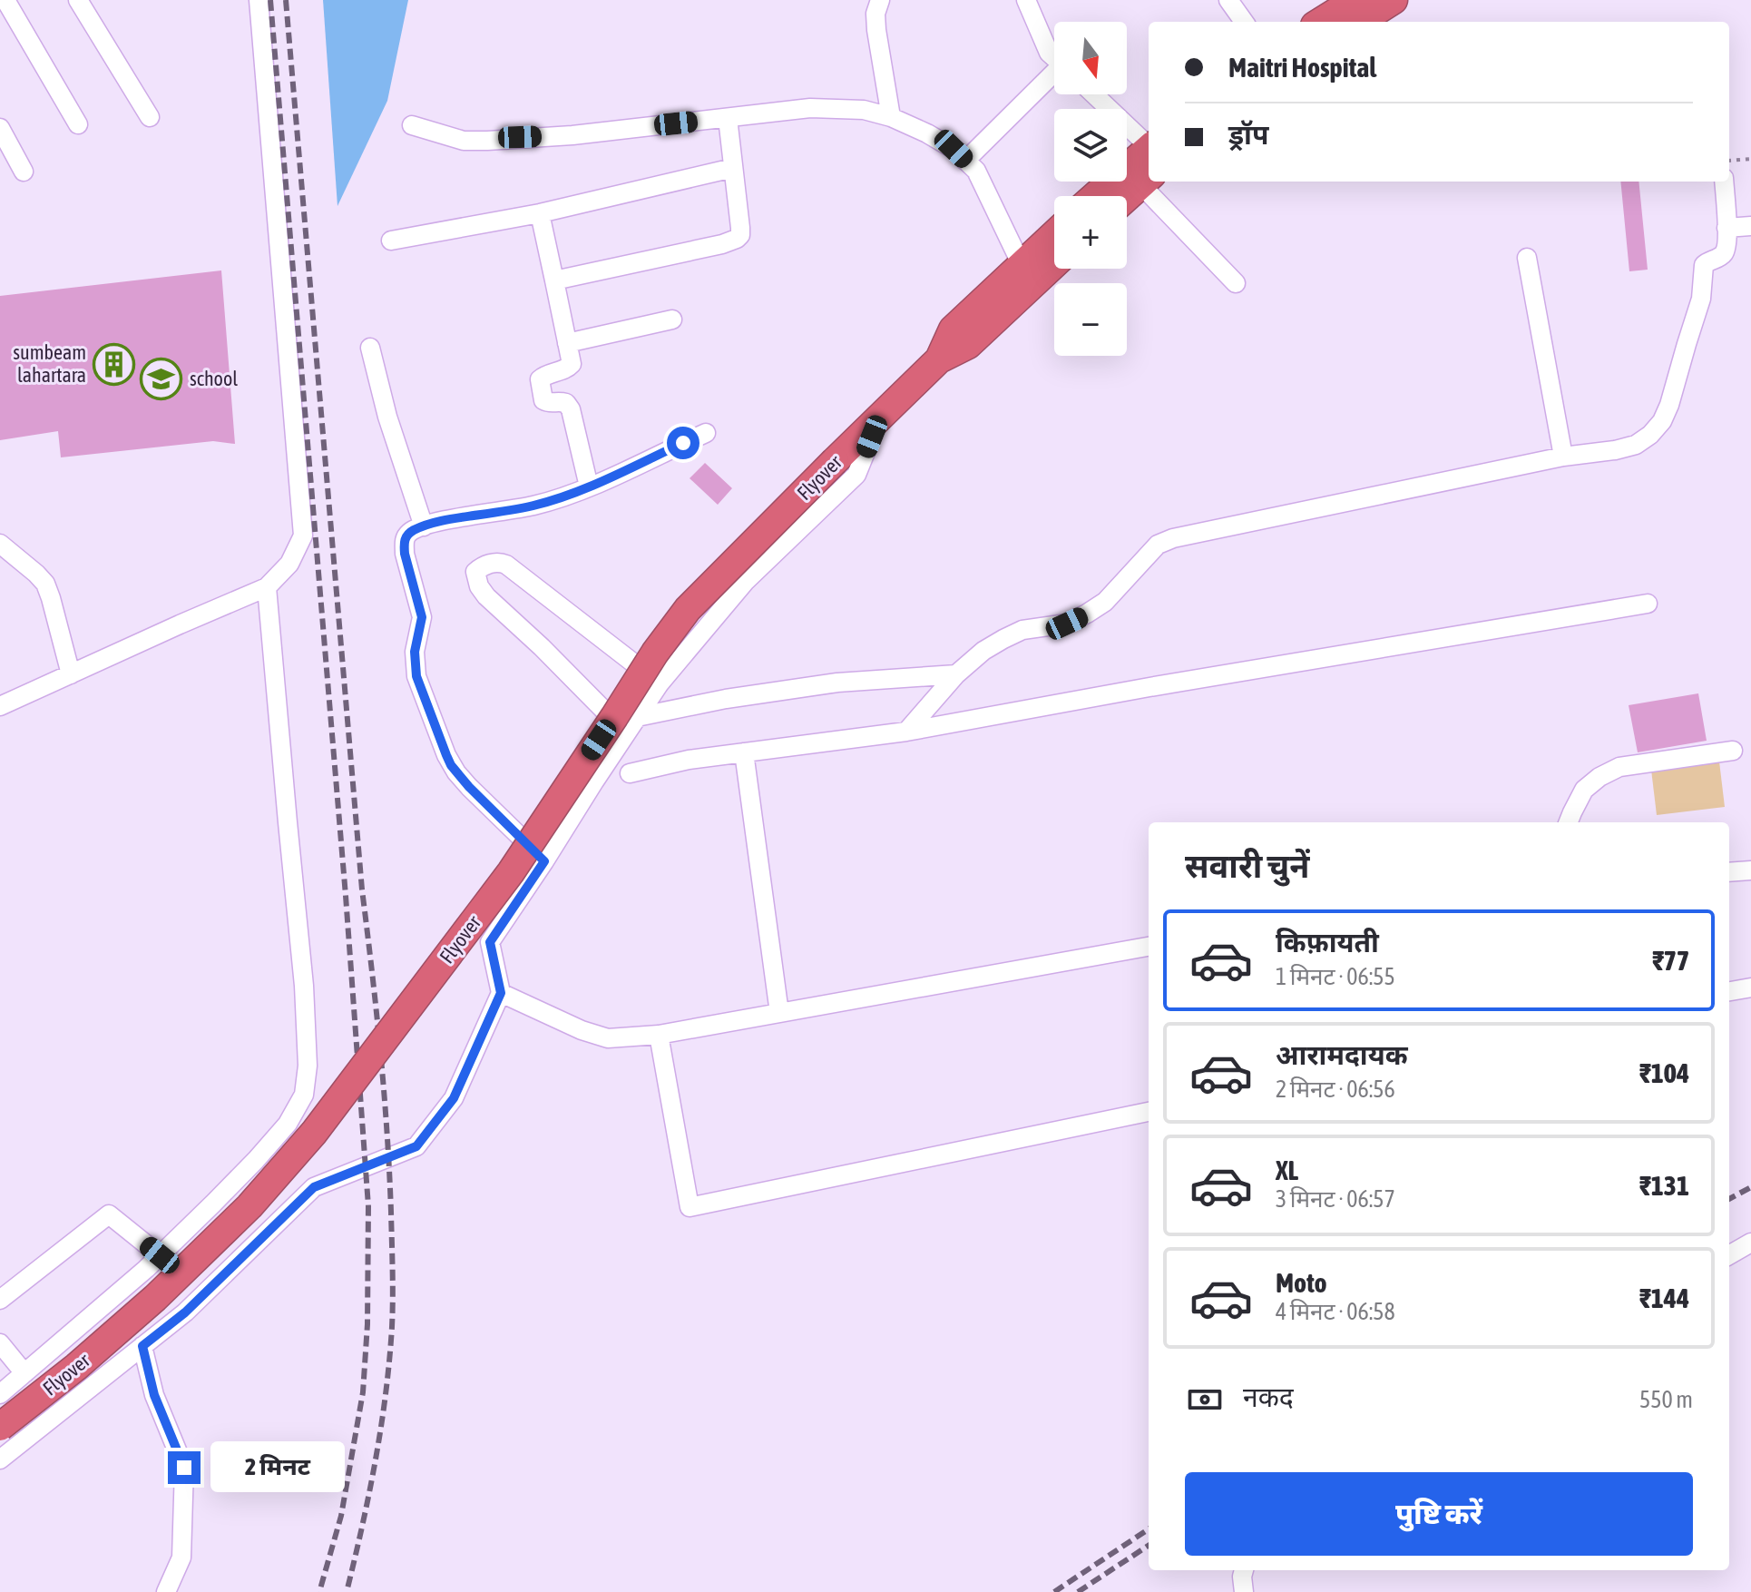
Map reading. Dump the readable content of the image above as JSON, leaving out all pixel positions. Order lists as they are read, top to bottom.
{
  "streets": {
    "highway": ["Flyover"]
  },
  "places": {
    "building": ["sumbeam lahartara"],
    "school or university": ["school"]
  },
  "north": "bottom",
  "page": {
    "map_buttons": ["+", "−"],
    "banner": ["Maitri Hospital", "ड्रॉप"],
    "heading": "सवारी चुनें",
    "list": [
      {
        "name": "किफ़ायती",
        "note": "1 मिनट · 06:55",
        "value": "₹77"
      },
      {
        "name": "आरामदायक",
        "note": "2 मिनट · 06:56",
        "value": "₹104"
      },
      {
        "name": "XL",
        "note": "3 मिनट · 06:57",
        "value": "₹131"
      },
      {
        "name": "Moto",
        "note": "4 मिनट · 06:58",
        "value": "₹144"
      }
    ],
    "pay": ["नकद", "550 m"],
    "bubble": "2 मिनट",
    "buttons": "पुष्टि करें"
  }
}
